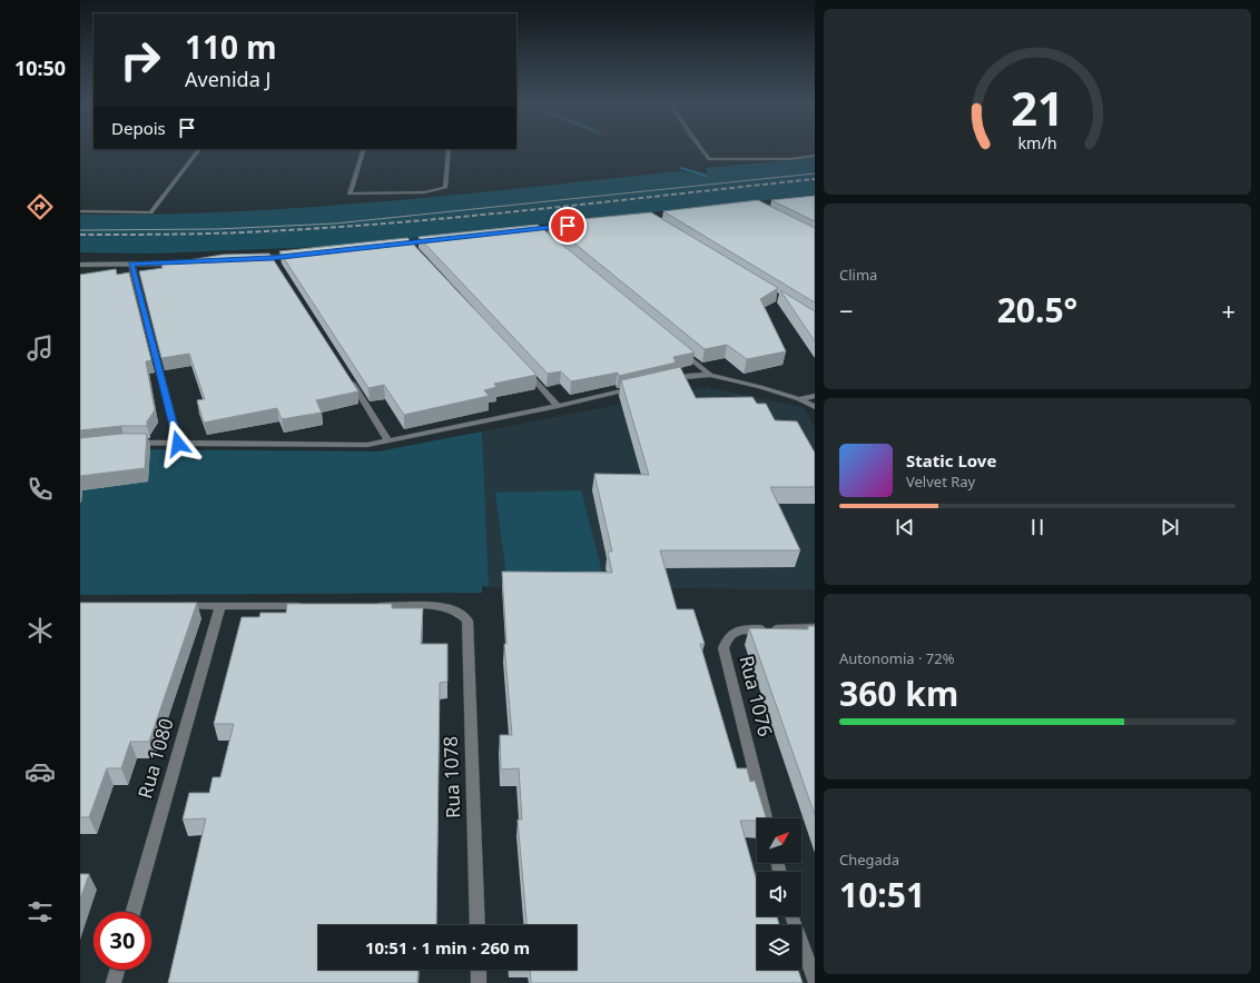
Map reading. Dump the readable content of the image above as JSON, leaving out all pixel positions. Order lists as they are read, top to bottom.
{
  "streets": {
    "street": ["Rua 1076", "Rua 1080", "Rua 1078"]
  },
  "north": "top right",
  "page": {
    "tabs": "10:50",
    "turn": ["110 m", "Avenida J"],
    "then": "Depois",
    "tile": [
      "Clima",
      ["Autonomia · 72%", "360 km"],
      ["Chegada", "10:51"]
    ],
    "heat": ["−", "20.5°", "+"],
    "song": ["Static Love", "Velvet Ray"],
    "limit": "30",
    "trip": "10:51 · 1 min · 260 m",
    "gauge": ["21", "km/h"]
  }
}
